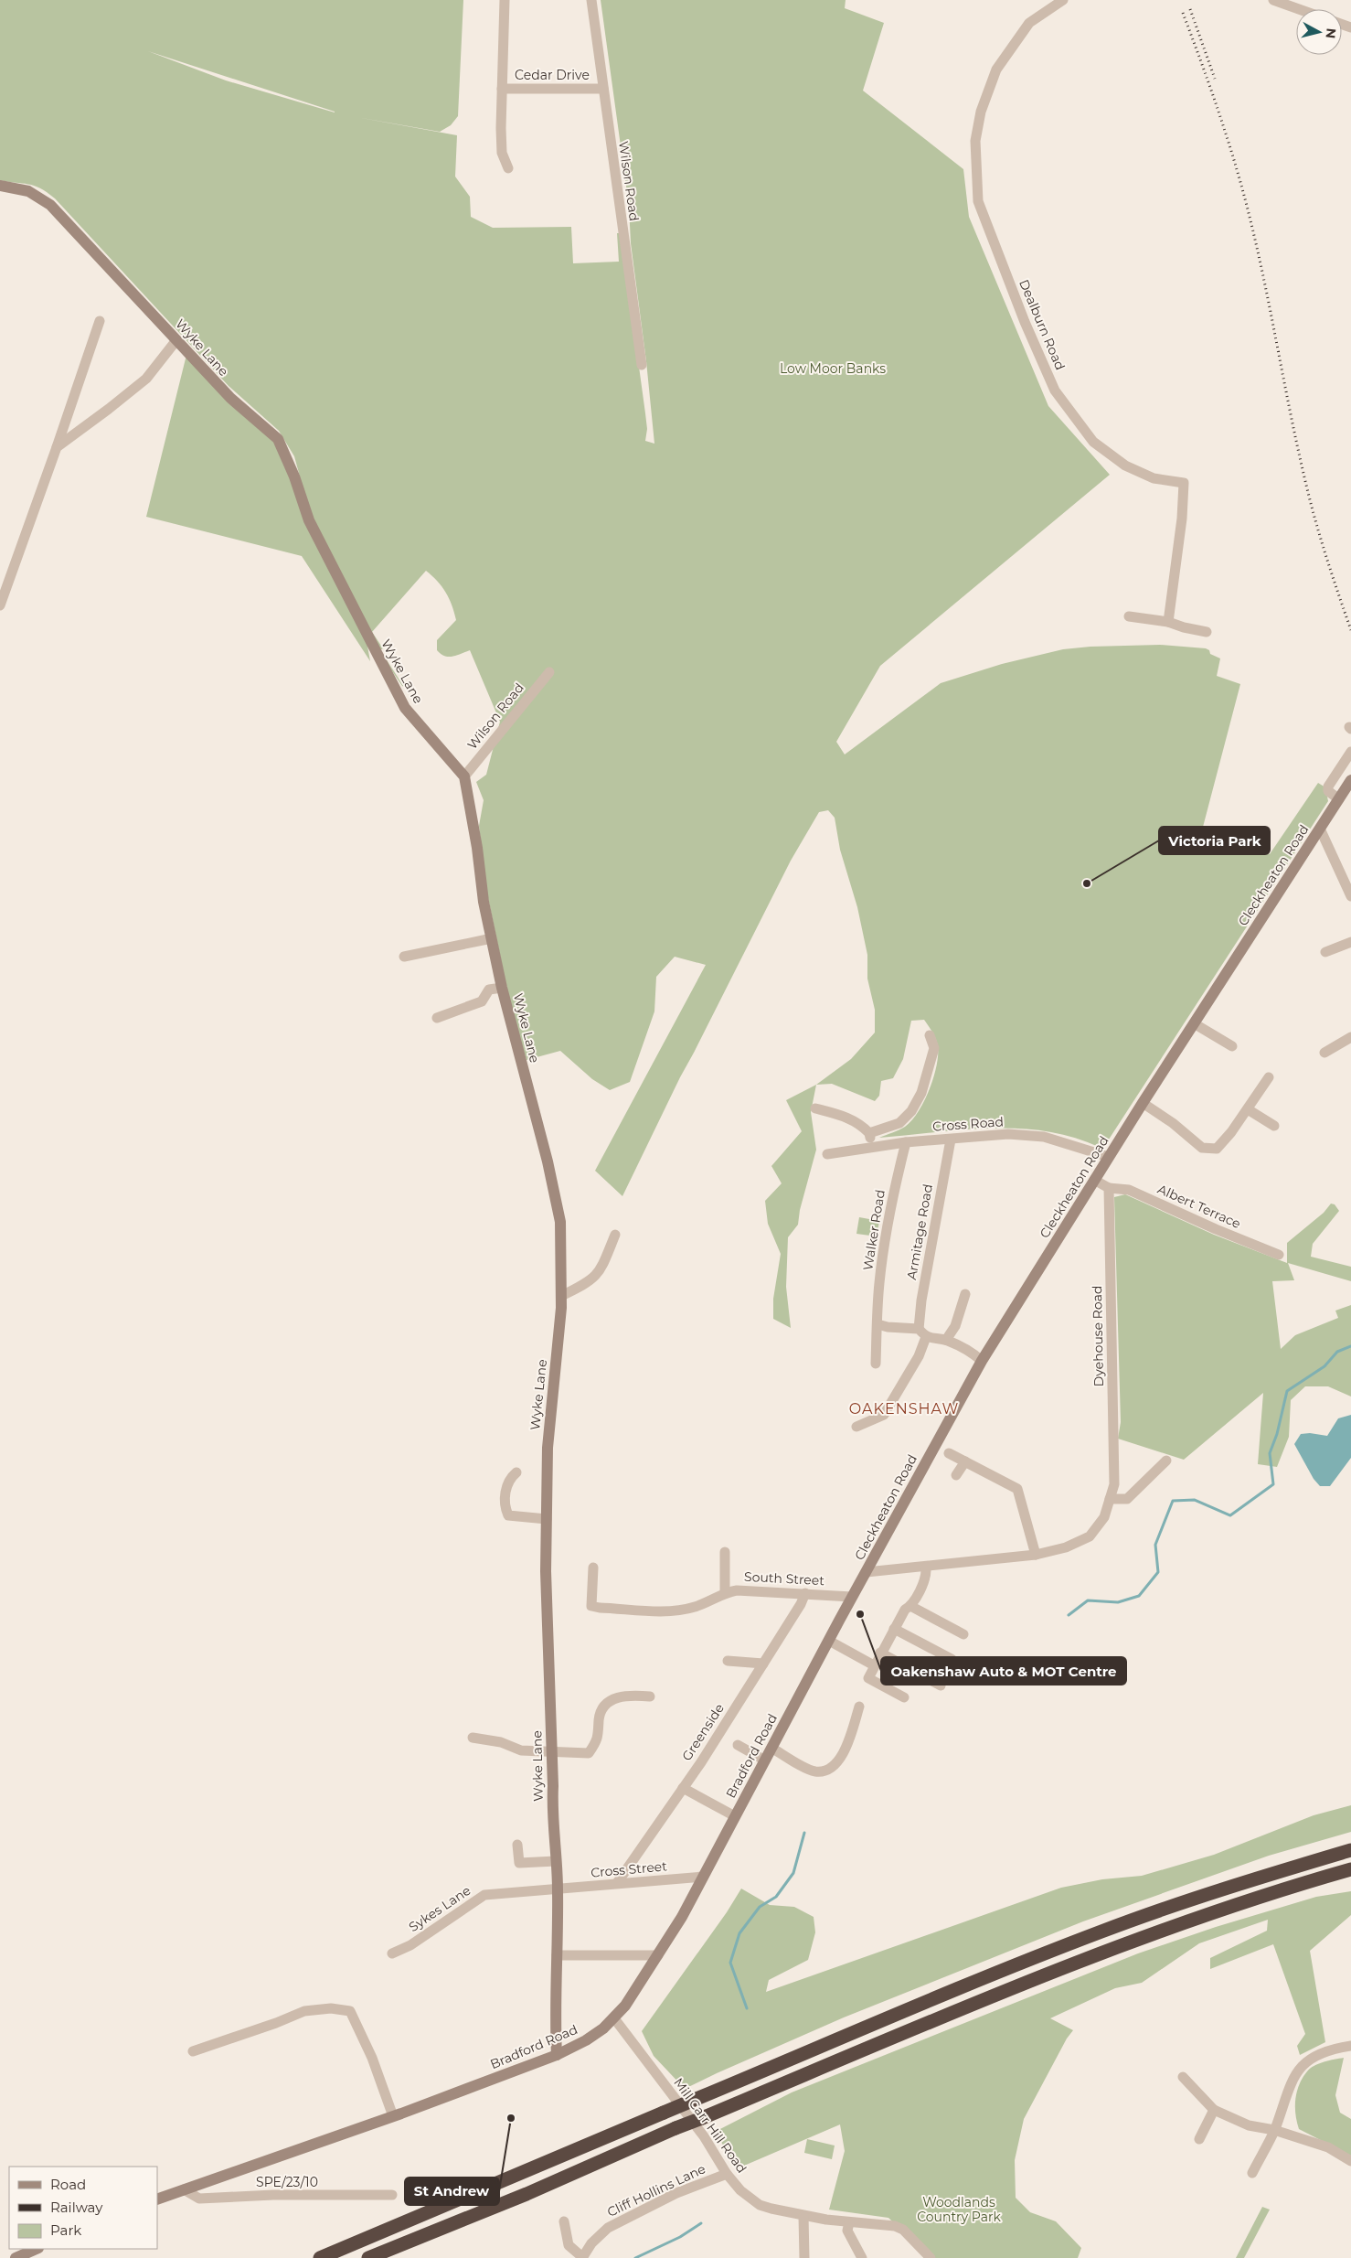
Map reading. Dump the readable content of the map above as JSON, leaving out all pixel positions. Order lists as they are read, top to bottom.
{
  "streets": {
    "street": [
      "Cedar Drive",
      "Wilson Road",
      "Dealburn Road",
      "Wyke Lane",
      "Cleckheaton Road",
      "Cross Road",
      "Albert Terrace",
      "Walker Road",
      "Armitage Road",
      "Dyehouse Road",
      "South Street",
      "Greenside",
      "Bradford Road",
      "Cross Street",
      "Sykes Lane",
      "Mill Carr Hill Road",
      "SPE/23/10",
      "Cliff Hollins Lane"
    ]
  },
  "crossings": [
    ["Cedar Drive", "Wilson Road"],
    ["Wilson Road", "Wyke Lane"],
    ["Wyke Lane", "Bradford Road"],
    ["Wyke Lane", "Cross Street"],
    ["Wyke Lane", "Sykes Lane"],
    ["Cleckheaton Road", "Cross Road"],
    ["Cleckheaton Road", "Dyehouse Road"],
    ["Cleckheaton Road", "South Street"],
    ["Cleckheaton Road", "Bradford Road"],
    ["Cross Road", "Walker Road"],
    ["Cross Road", "Armitage Road"],
    ["Albert Terrace", "Dyehouse Road"],
    ["South Street", "Greenside"],
    ["Greenside", "Cross Street"],
    ["Bradford Road", "Cross Street"],
    ["Bradford Road", "Mill Carr Hill Road"],
    ["Bradford Road", "SPE/23/10"],
    ["Cross Street", "Sykes Lane"],
    ["Mill Carr Hill Road", "Cliff Hollins Lane"]
  ],
  "districts": ["OAKENSHAW"],
  "parks": ["Low Moor Banks", "Woodlands Country Park"],
  "places": ["Victoria Park", "Oakenshaw Auto & MOT Centre", "St Andrew"],
  "legend": ["Road", "Railway", "Park"],
  "north": "right"
}
